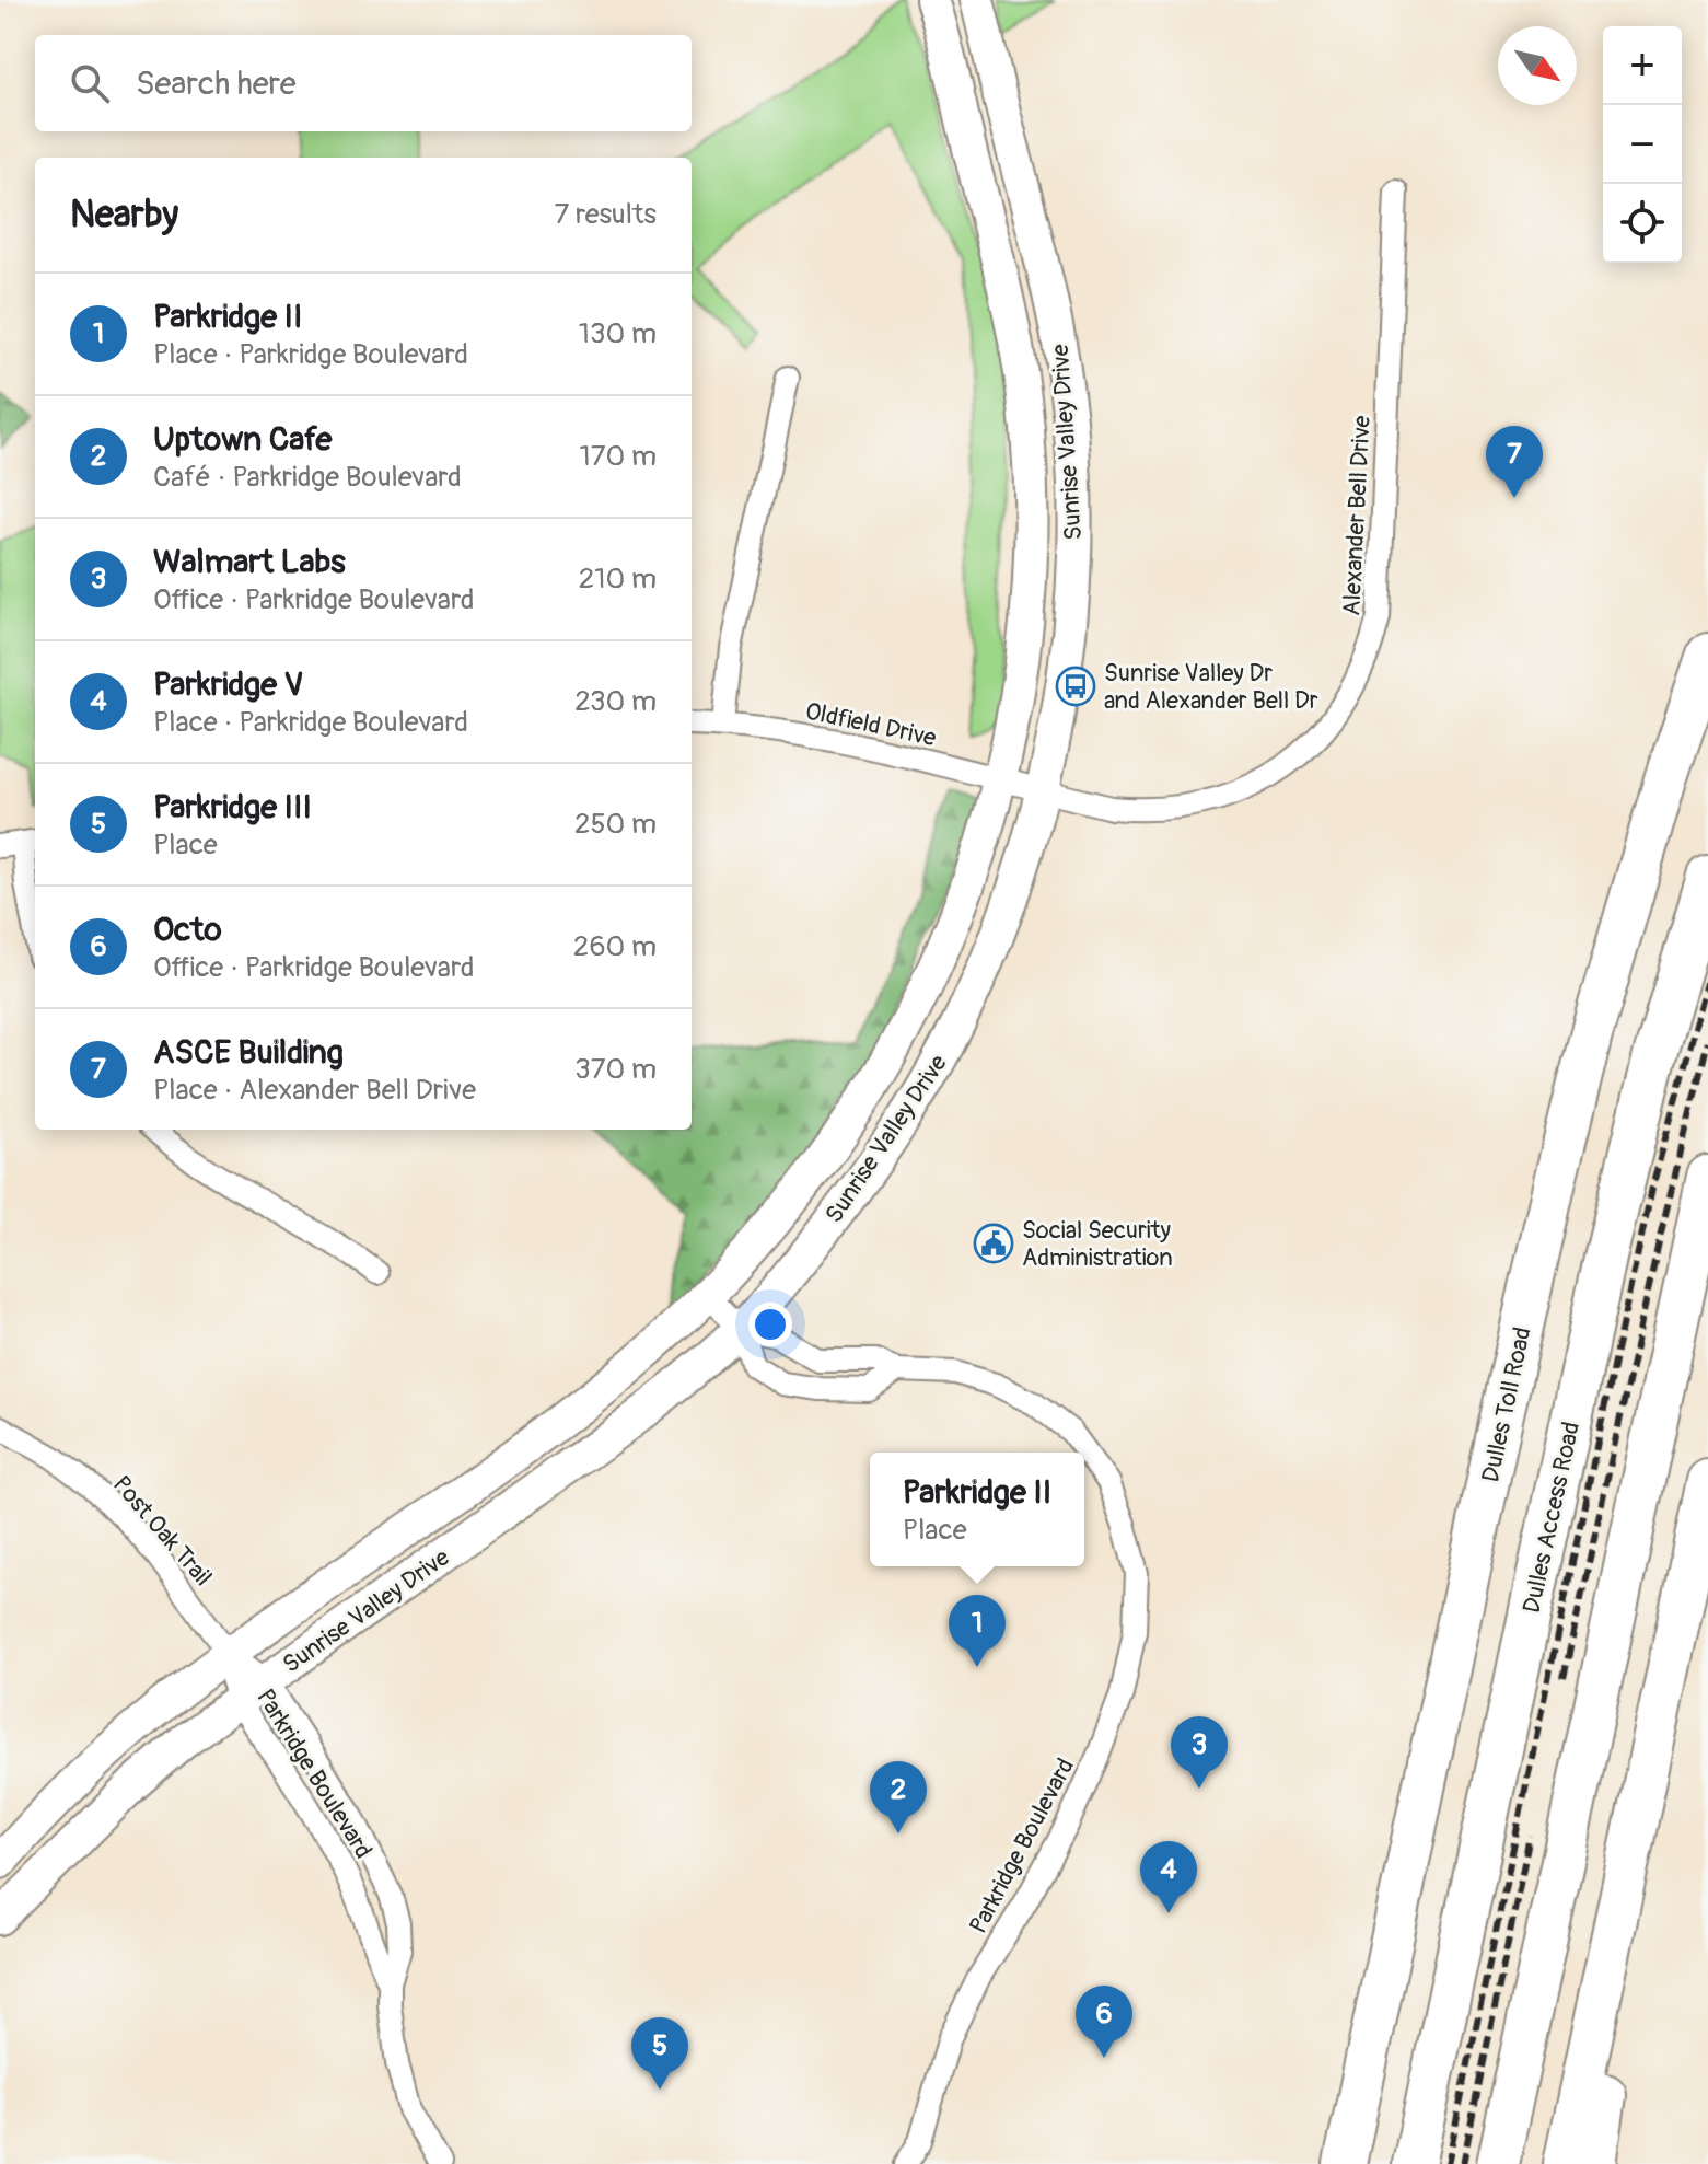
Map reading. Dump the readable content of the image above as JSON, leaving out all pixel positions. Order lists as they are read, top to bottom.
{
  "streets": {
    "highway": ["Dulles Toll Road", "Dulles Access Road"],
    "main road": ["Sunrise Valley Drive"],
    "street": [
      "Alexander Bell Drive",
      "Oldfield Drive",
      "Post Oak Trail",
      "Parkridge Boulevard"
    ]
  },
  "crossings": [
    ["Sunrise Valley Drive", "Alexander Bell Drive"],
    ["Sunrise Valley Drive", "Oldfield Drive"],
    ["Sunrise Valley Drive", "Post Oak Trail"],
    ["Sunrise Valley Drive", "Parkridge Boulevard"],
    ["Alexander Bell Drive", "Oldfield Drive"],
    ["Post Oak Trail", "Parkridge Boulevard"]
  ],
  "places": {
    "bus stop": ["Sunrise Valley Dr and Alexander Bell Dr"],
    "public building": ["Social Security Administration"]
  },
  "north": "bottom right",
  "page": {
    "map_buttons": ["+", "−"],
    "search": "Search here",
    "heading": ["Nearby", "7 results"],
    "list": [
      {
        "mark": "1",
        "name": "Parkridge II",
        "note": "Place · Parkridge Boulevard",
        "value": "130 m"
      },
      {
        "mark": "2",
        "name": "Uptown Cafe",
        "note": "Café · Parkridge Boulevard",
        "value": "170 m"
      },
      {
        "mark": "3",
        "name": "Walmart Labs",
        "note": "Office · Parkridge Boulevard",
        "value": "210 m"
      },
      {
        "mark": "4",
        "name": "Parkridge V",
        "note": "Place · Parkridge Boulevard",
        "value": "230 m"
      },
      {
        "mark": "5",
        "name": "Parkridge III",
        "note": "Place",
        "value": "250 m"
      },
      {
        "mark": "6",
        "name": "Octo",
        "note": "Office · Parkridge Boulevard",
        "value": "260 m"
      },
      {
        "mark": "7",
        "name": "ASCE Building",
        "note": "Place · Alexander Bell Drive",
        "value": "370 m"
      }
    ],
    "pins": [
      "7",
      "1",
      "3",
      "2",
      "4",
      "6",
      "5"
    ],
    "popup": ["Parkridge II", "Place"]
  }
}
